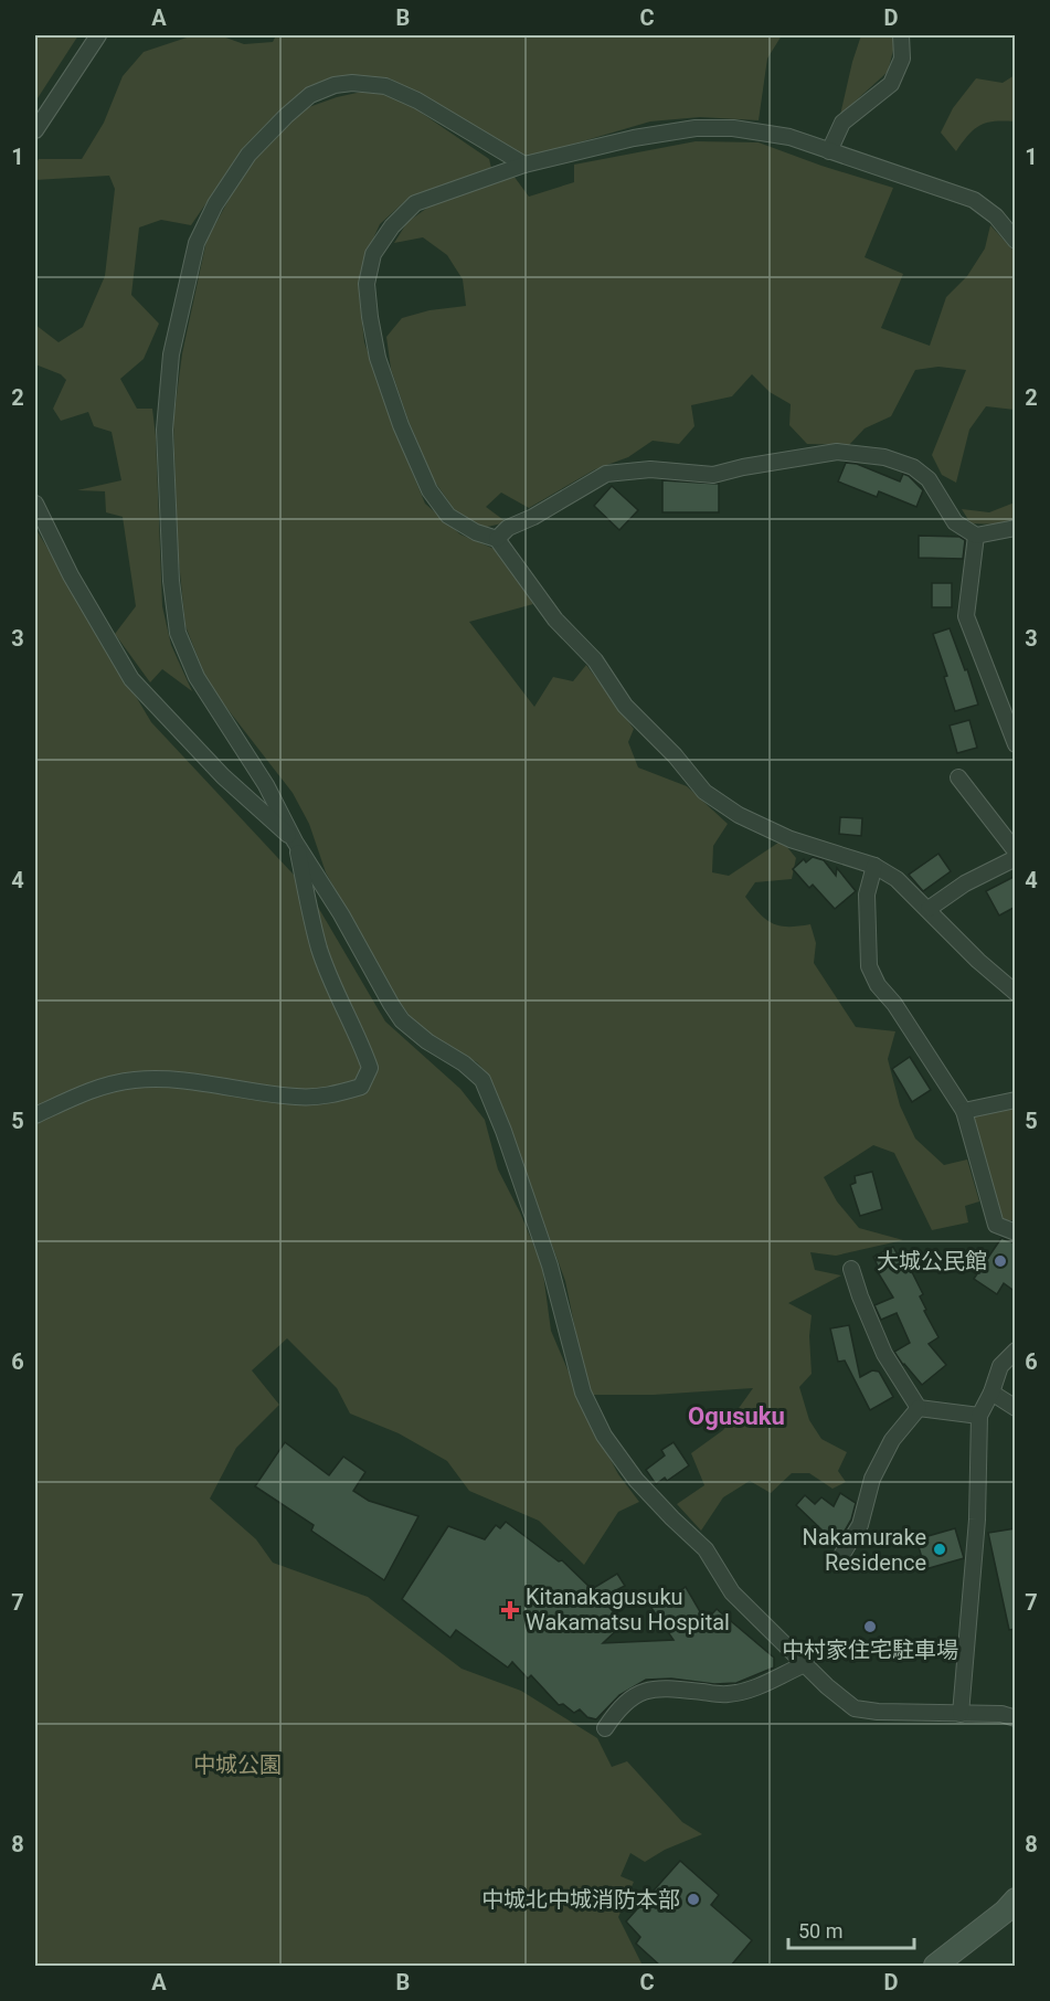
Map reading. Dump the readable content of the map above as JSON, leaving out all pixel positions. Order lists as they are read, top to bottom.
{
  "districts": ["Ogusuku"],
  "parks": ["中城公園"],
  "places": {
    "other": [
      "大城公民館",
      "Nakamurake Residence",
      "中村家住宅駐車場",
      "中城北中城消防本部"
    ],
    "health": ["Kitanakagusuku Wakamatsu Hospital"]
  },
  "scale_bar": "50 m",
  "grid": {
    "columns": [
      "A",
      "B",
      "C",
      "D"
    ],
    "rows": [
      "1",
      "2",
      "3",
      "4",
      "5",
      "6",
      "7",
      "8"
    ]
  }
}
